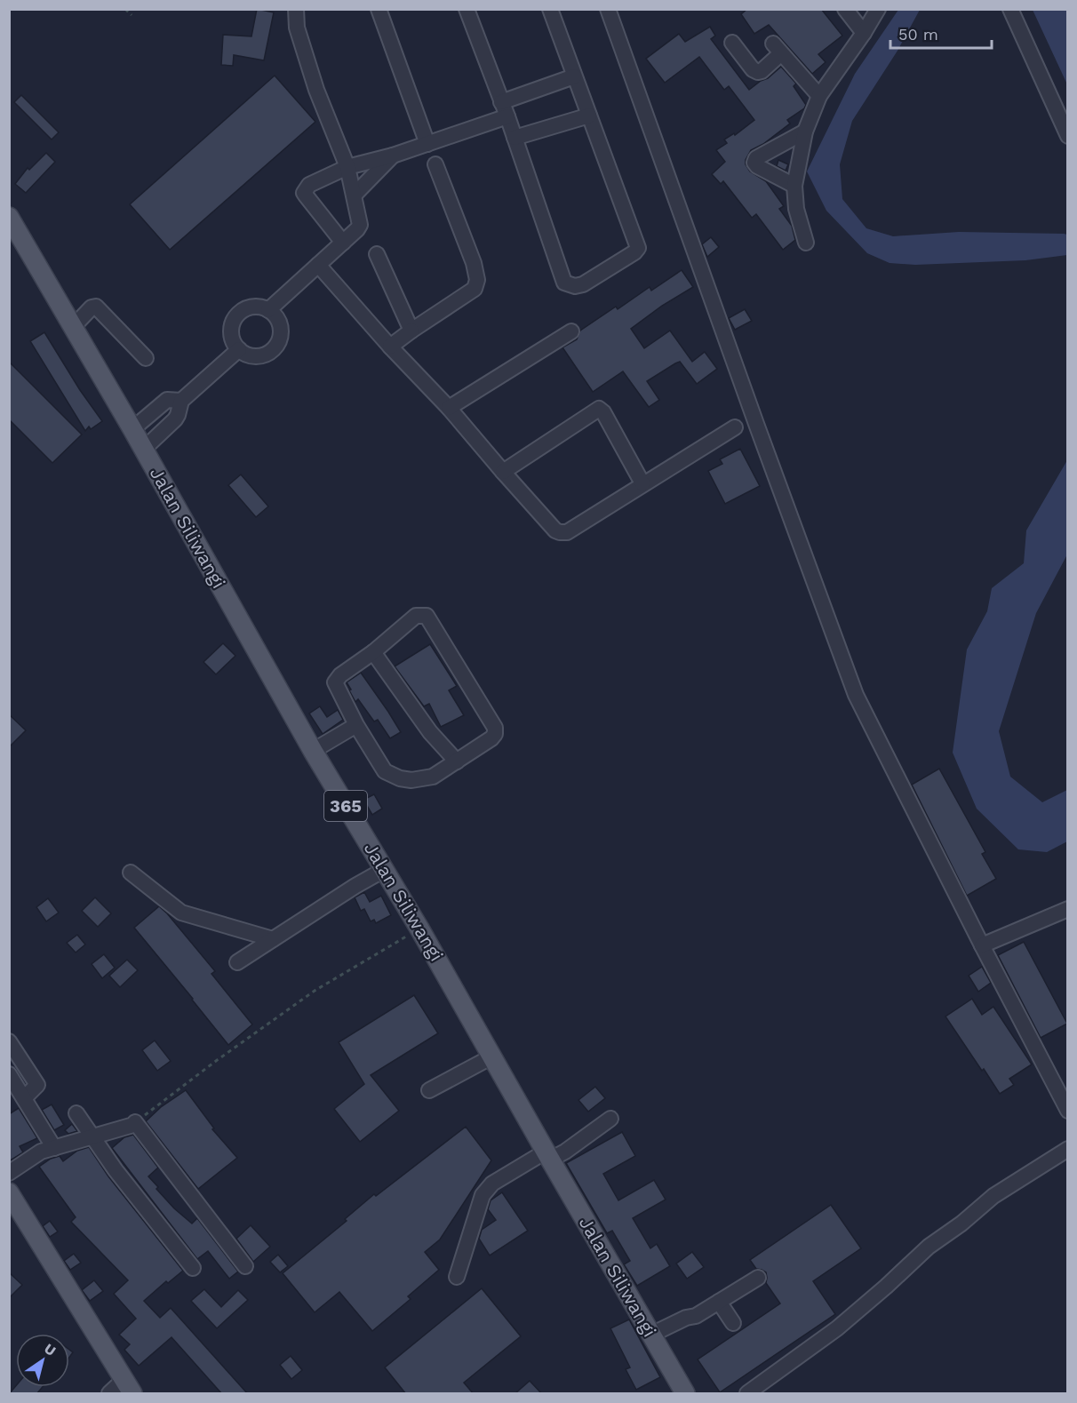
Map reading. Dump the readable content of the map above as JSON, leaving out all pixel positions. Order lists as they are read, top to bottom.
{
  "streets": {
    "main road": ["Jalan Siliwangi", "365"]
  },
  "scale_bar": "50 m",
  "north": "top right"
}
